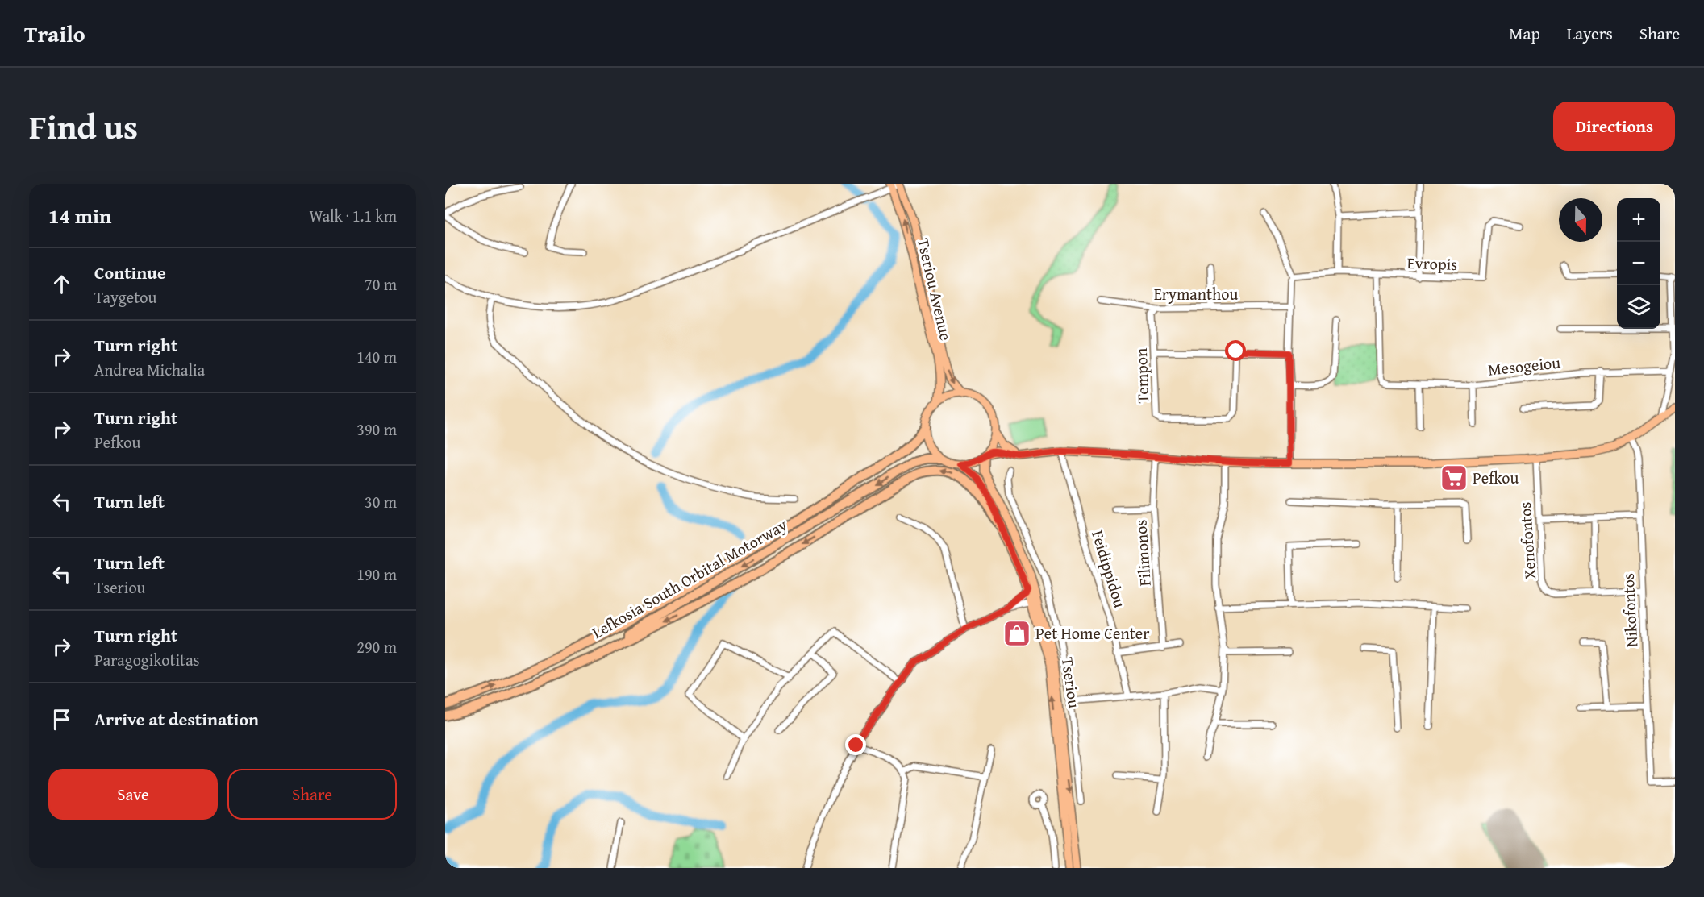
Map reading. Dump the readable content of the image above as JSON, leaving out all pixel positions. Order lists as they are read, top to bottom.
{
  "streets": {
    "highway": ["Lefkosia South Orbital Motorway"],
    "main road": ["Tseriou Avenue", "Tseriou"],
    "street": [
      "Evropis",
      "Erymanthou",
      "Mesogeiou",
      "Tempon",
      "Xenofontos",
      "Filimonos",
      "Feidippidou",
      "Nikofontos"
    ]
  },
  "crossings": [
    ["Evropis", "Mesogeiou"],
    ["Tseriou Avenue", "Lefkosia South Orbital Motorway"],
    ["Tseriou Avenue", "Tseriou"],
    ["Erymanthou", "Tempon"],
    ["Lefkosia South Orbital Motorway", "Tseriou"]
  ],
  "places": {
    "supermarket": ["Pefkou"],
    "shop": ["Pet Home Center"]
  },
  "north": "bottom",
  "page": {
    "header": "Trailo",
    "nav": ["Map", "Layers", "Share"],
    "title": "Find us",
    "buttons": [
      "Directions",
      ["Save", "Share"]
    ],
    "heading": ["14 min", "Walk · 1.1 km"],
    "map_buttons": ["+", "−"],
    "list": [
      ["Continue", "Taygetou", "70 m"],
      ["Turn right", "Andrea Michalia", "140 m"],
      ["Turn right", "Pefkou", "390 m"],
      ["Turn left", "30 m"],
      ["Turn left", "Tseriou", "190 m"],
      ["Turn right", "Paragogikotitas", "290 m"],
      "Arrive at destination"
    ]
  }
}
